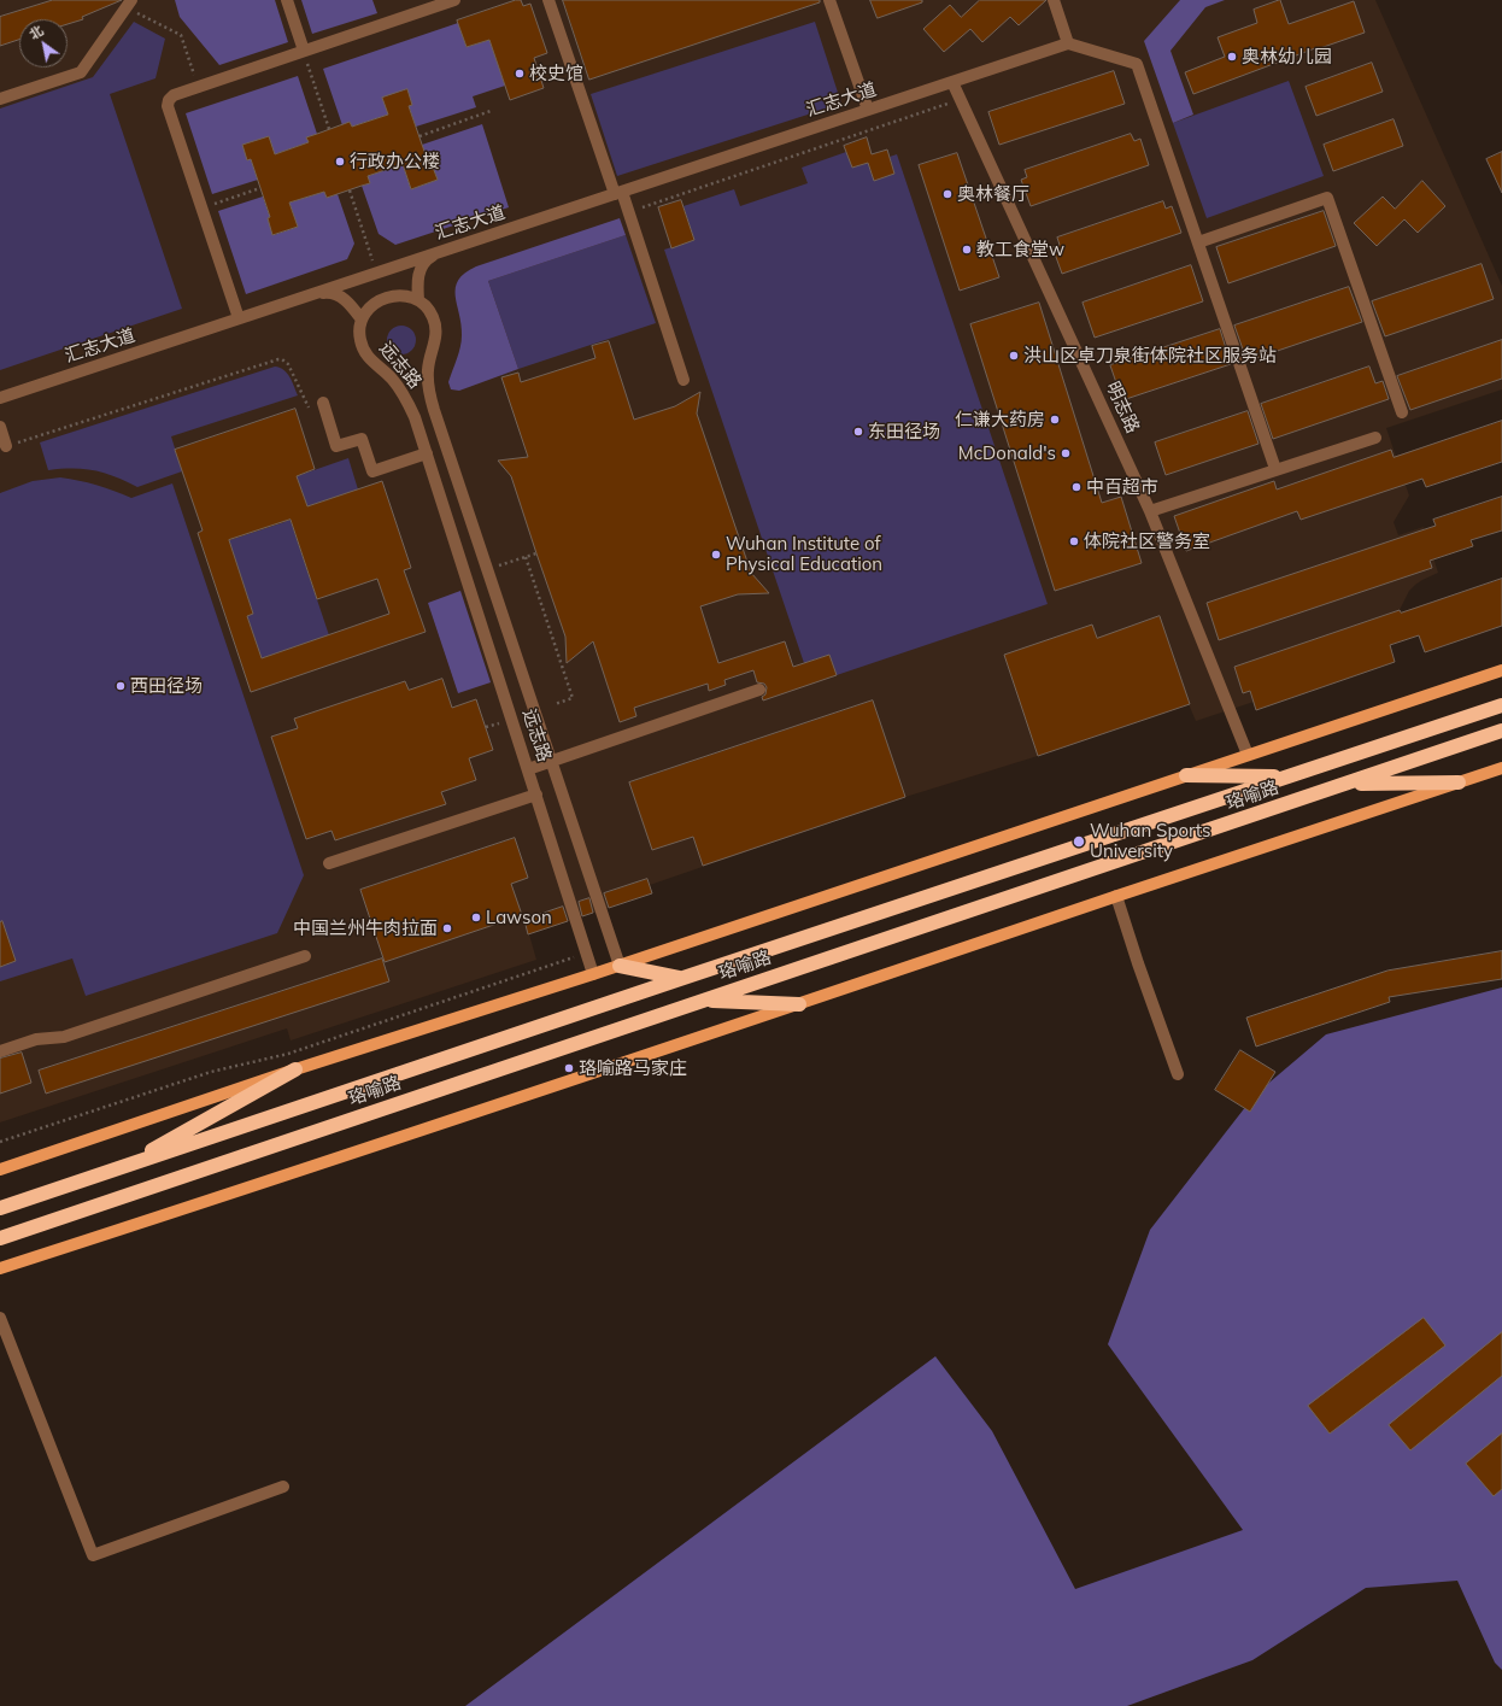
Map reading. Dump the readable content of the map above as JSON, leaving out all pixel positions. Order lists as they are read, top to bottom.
{
  "streets": {
    "highway": ["珞喻路"],
    "street": ["汇志大道", "远志路", "明志路"]
  },
  "crossings": [
    ["汇志大道", "明志路"]
  ],
  "places": [
    "奥林幼儿园",
    "校史馆",
    "行政办公楼",
    "奥林餐厅",
    "教工食堂w",
    "洪山区卓刀泉街体院社区服务站",
    "仁谦大药房",
    "东田径场",
    "McDonald's",
    "中百超市",
    "体院社区警务室",
    "Wuhan Institute of Physical Education",
    "西田径场",
    "Wuhan Sports University",
    "Lawson",
    "中国兰州牛肉拉面",
    "珞喻路马家庄"
  ],
  "north": "top left"
}
